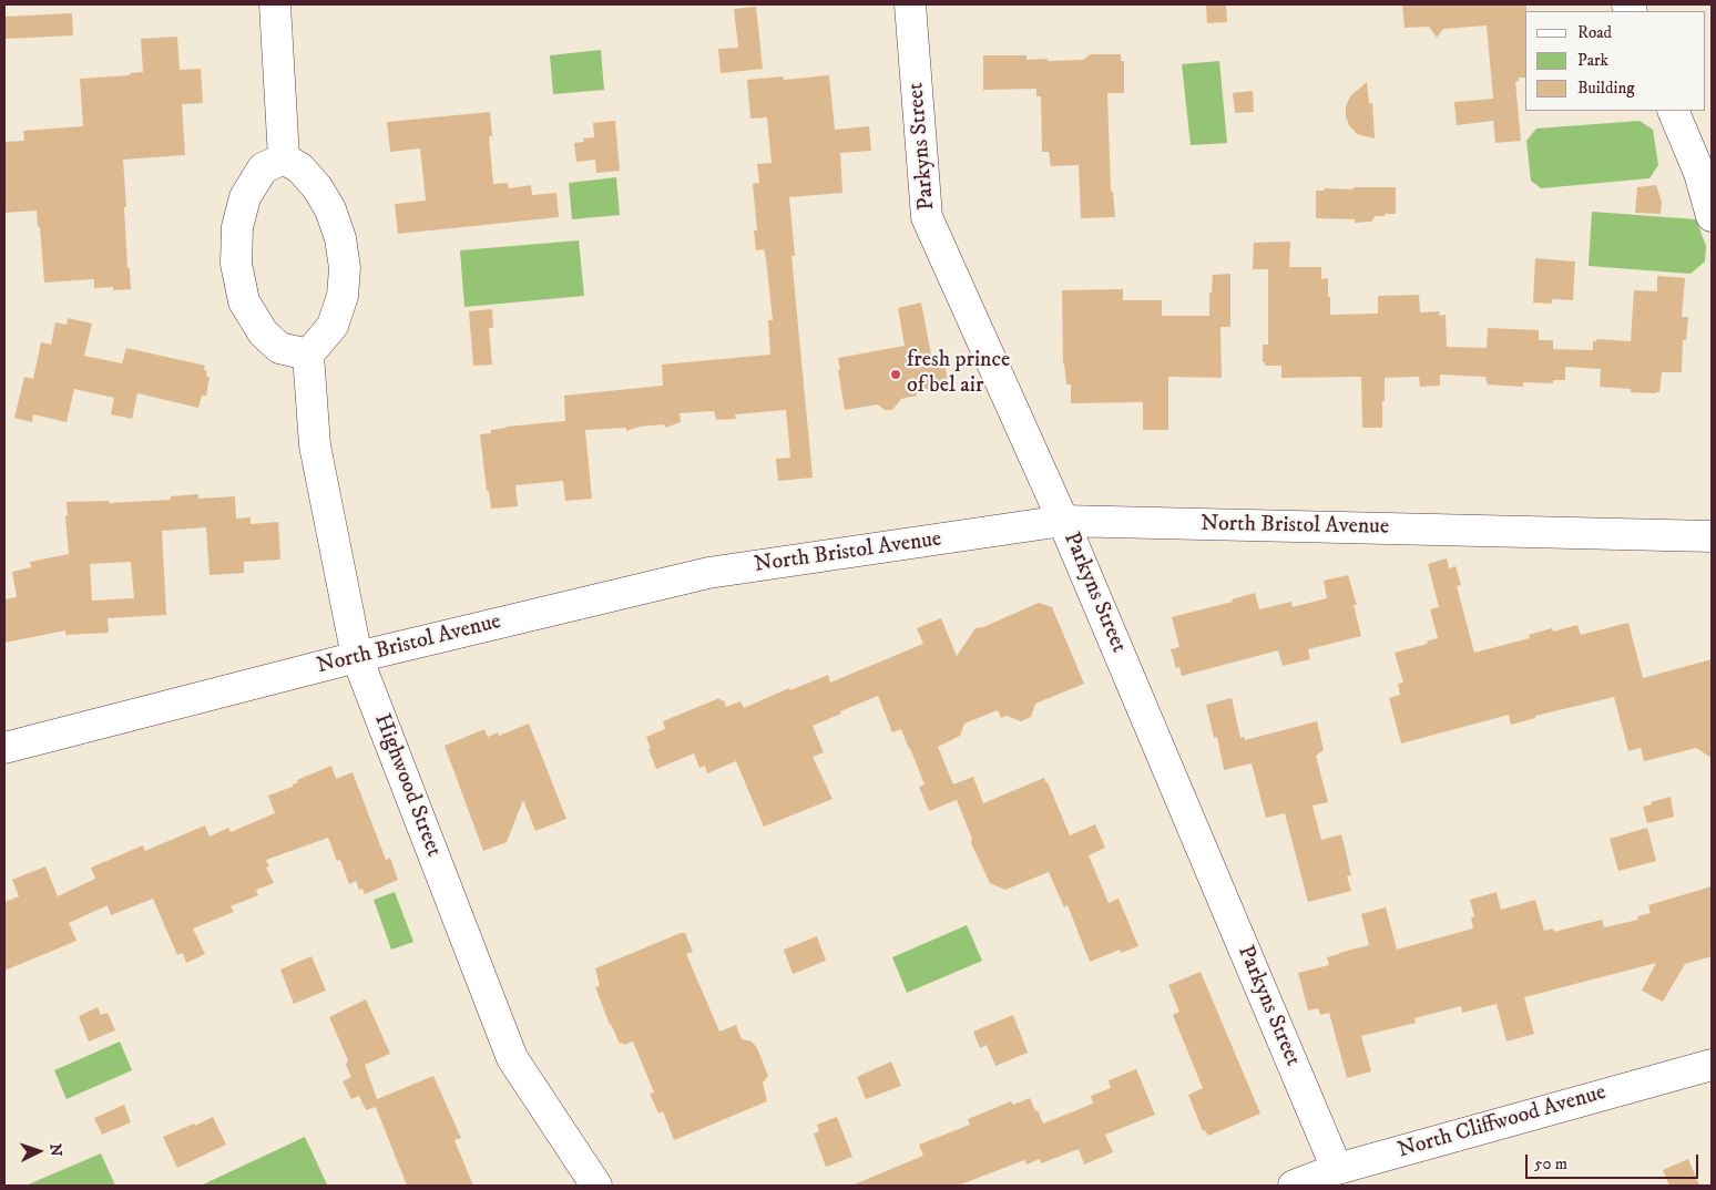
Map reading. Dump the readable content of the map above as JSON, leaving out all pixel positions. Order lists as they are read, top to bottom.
{
  "streets": {
    "street": [
      "Parkyns Street",
      "North Bristol Avenue",
      "Highwood Street",
      "North Cliffwood Avenue"
    ]
  },
  "crossings": [
    ["Parkyns Street", "North Bristol Avenue"],
    ["Parkyns Street", "North Cliffwood Avenue"],
    ["North Bristol Avenue", "Highwood Street"]
  ],
  "places": ["fresh prince of bel air"],
  "legend": ["Road", "Park", "Building"],
  "scale_bar": "50 m",
  "north": "right"
}
